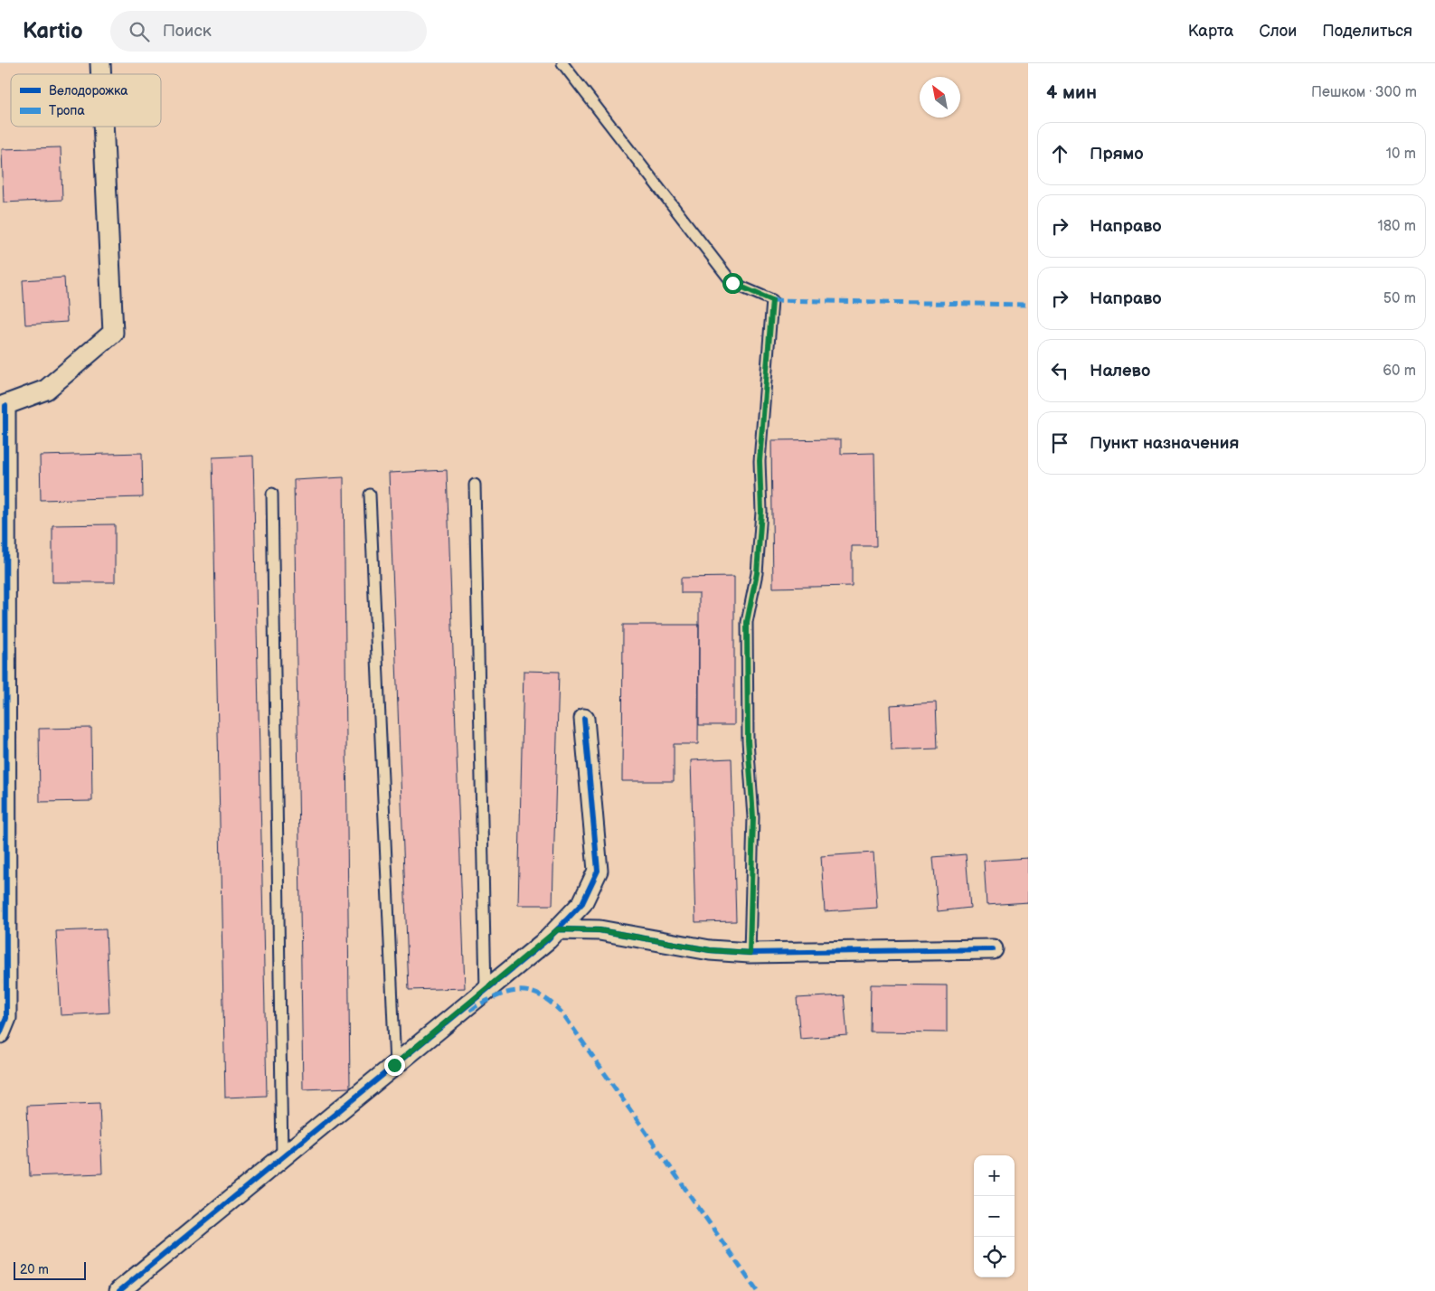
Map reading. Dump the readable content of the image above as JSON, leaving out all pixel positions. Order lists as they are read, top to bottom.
{
  "legend": ["Велодорожка", "Тропа"],
  "scale_bar": "20 m",
  "north": "top left",
  "page": {
    "header": "Kartio",
    "search": "Поиск",
    "nav": ["Карта", "Слои", "Поделиться"],
    "heading": ["4 мин", "Пешком · 300 m"],
    "list": [
      ["Прямо", "10 m"],
      ["Направо", "180 m"],
      ["Направо", "50 m"],
      ["Налево", "60 m"],
      "Пункт назначения"
    ],
    "map_buttons": ["+", "−"],
    "scale": "20 m"
  }
}
